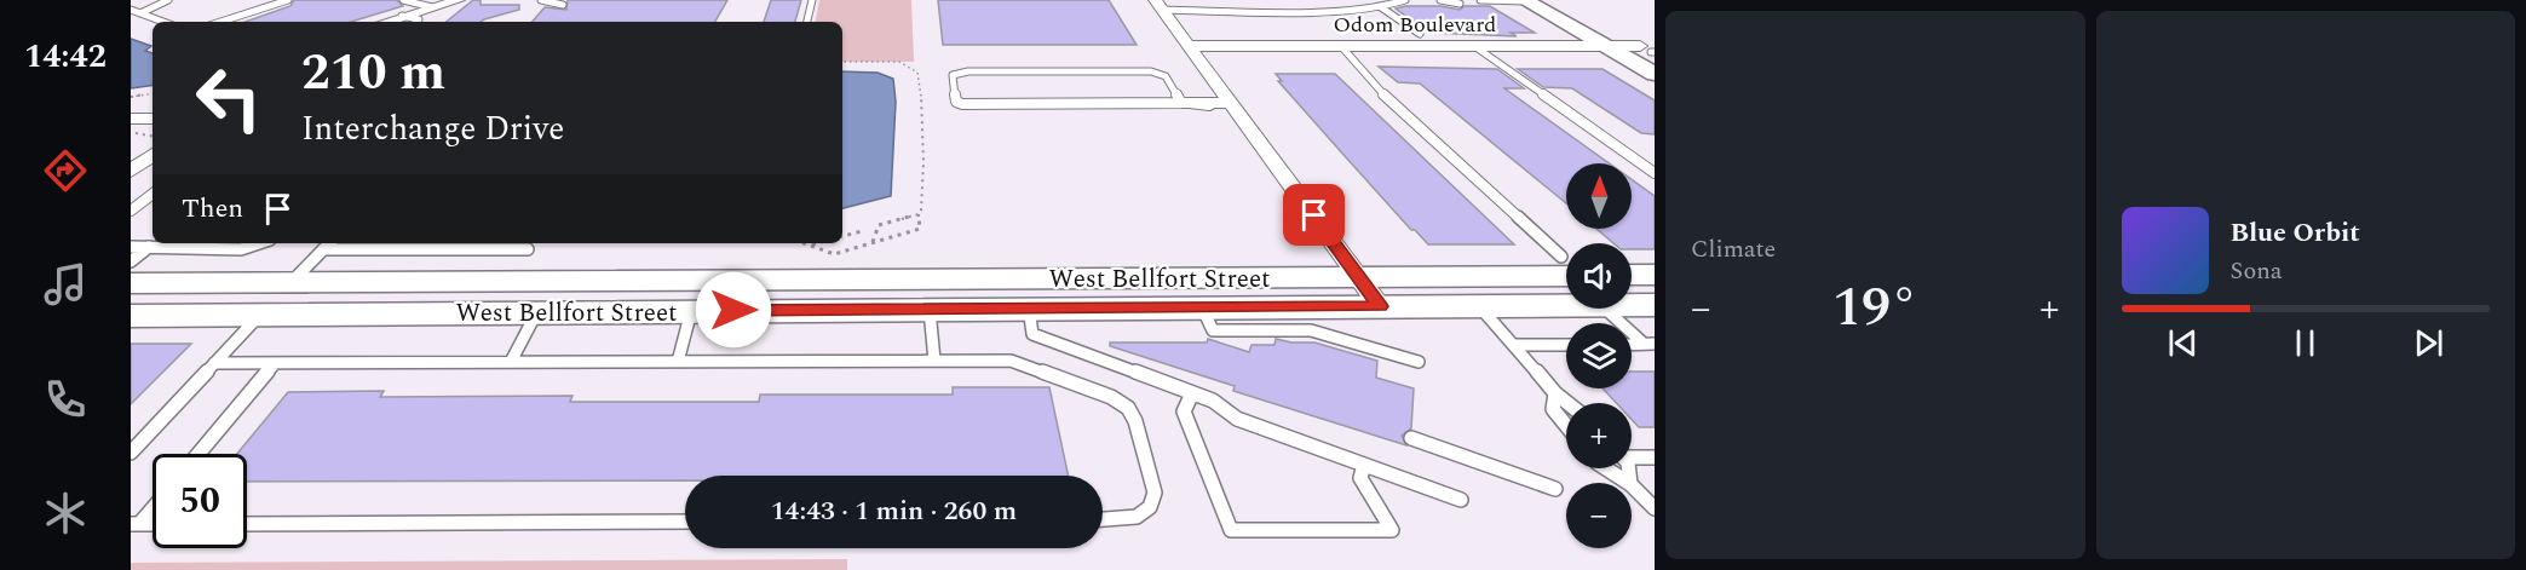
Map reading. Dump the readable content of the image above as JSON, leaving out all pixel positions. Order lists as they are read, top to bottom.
{
  "streets": {
    "main road": ["West Bellfort Street"],
    "street": ["Odom Boulevard"]
  },
  "north": "top",
  "page": {
    "tabs": "14:42",
    "tile": "Climate",
    "turn": ["210 m", "Interchange Drive"],
    "map_buttons": ["+", "−"],
    "then": "Then",
    "song": ["Blue Orbit", "Sona"],
    "heat": ["−", "19°", "+"],
    "limit": "50",
    "trip": "14:43 · 1 min · 260 m"
  }
}
